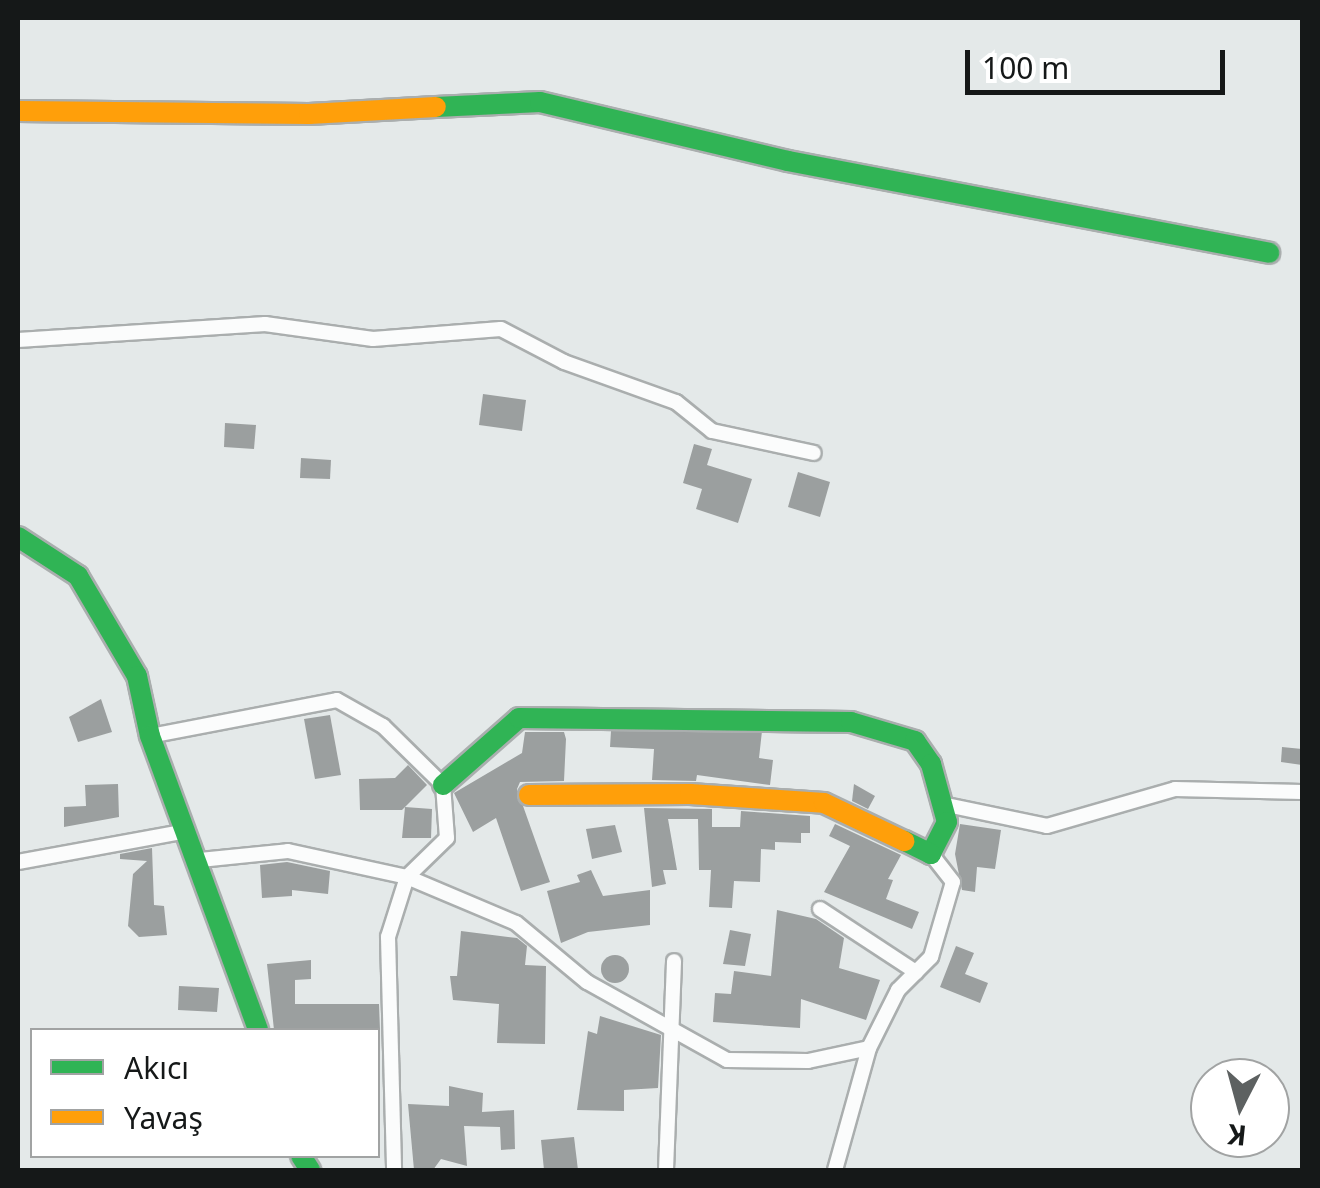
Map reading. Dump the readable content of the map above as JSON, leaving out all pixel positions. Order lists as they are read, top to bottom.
{
  "legend": ["Akıcı", "Yavaş"],
  "scale_bar": "100 m",
  "north": "bottom"
}
